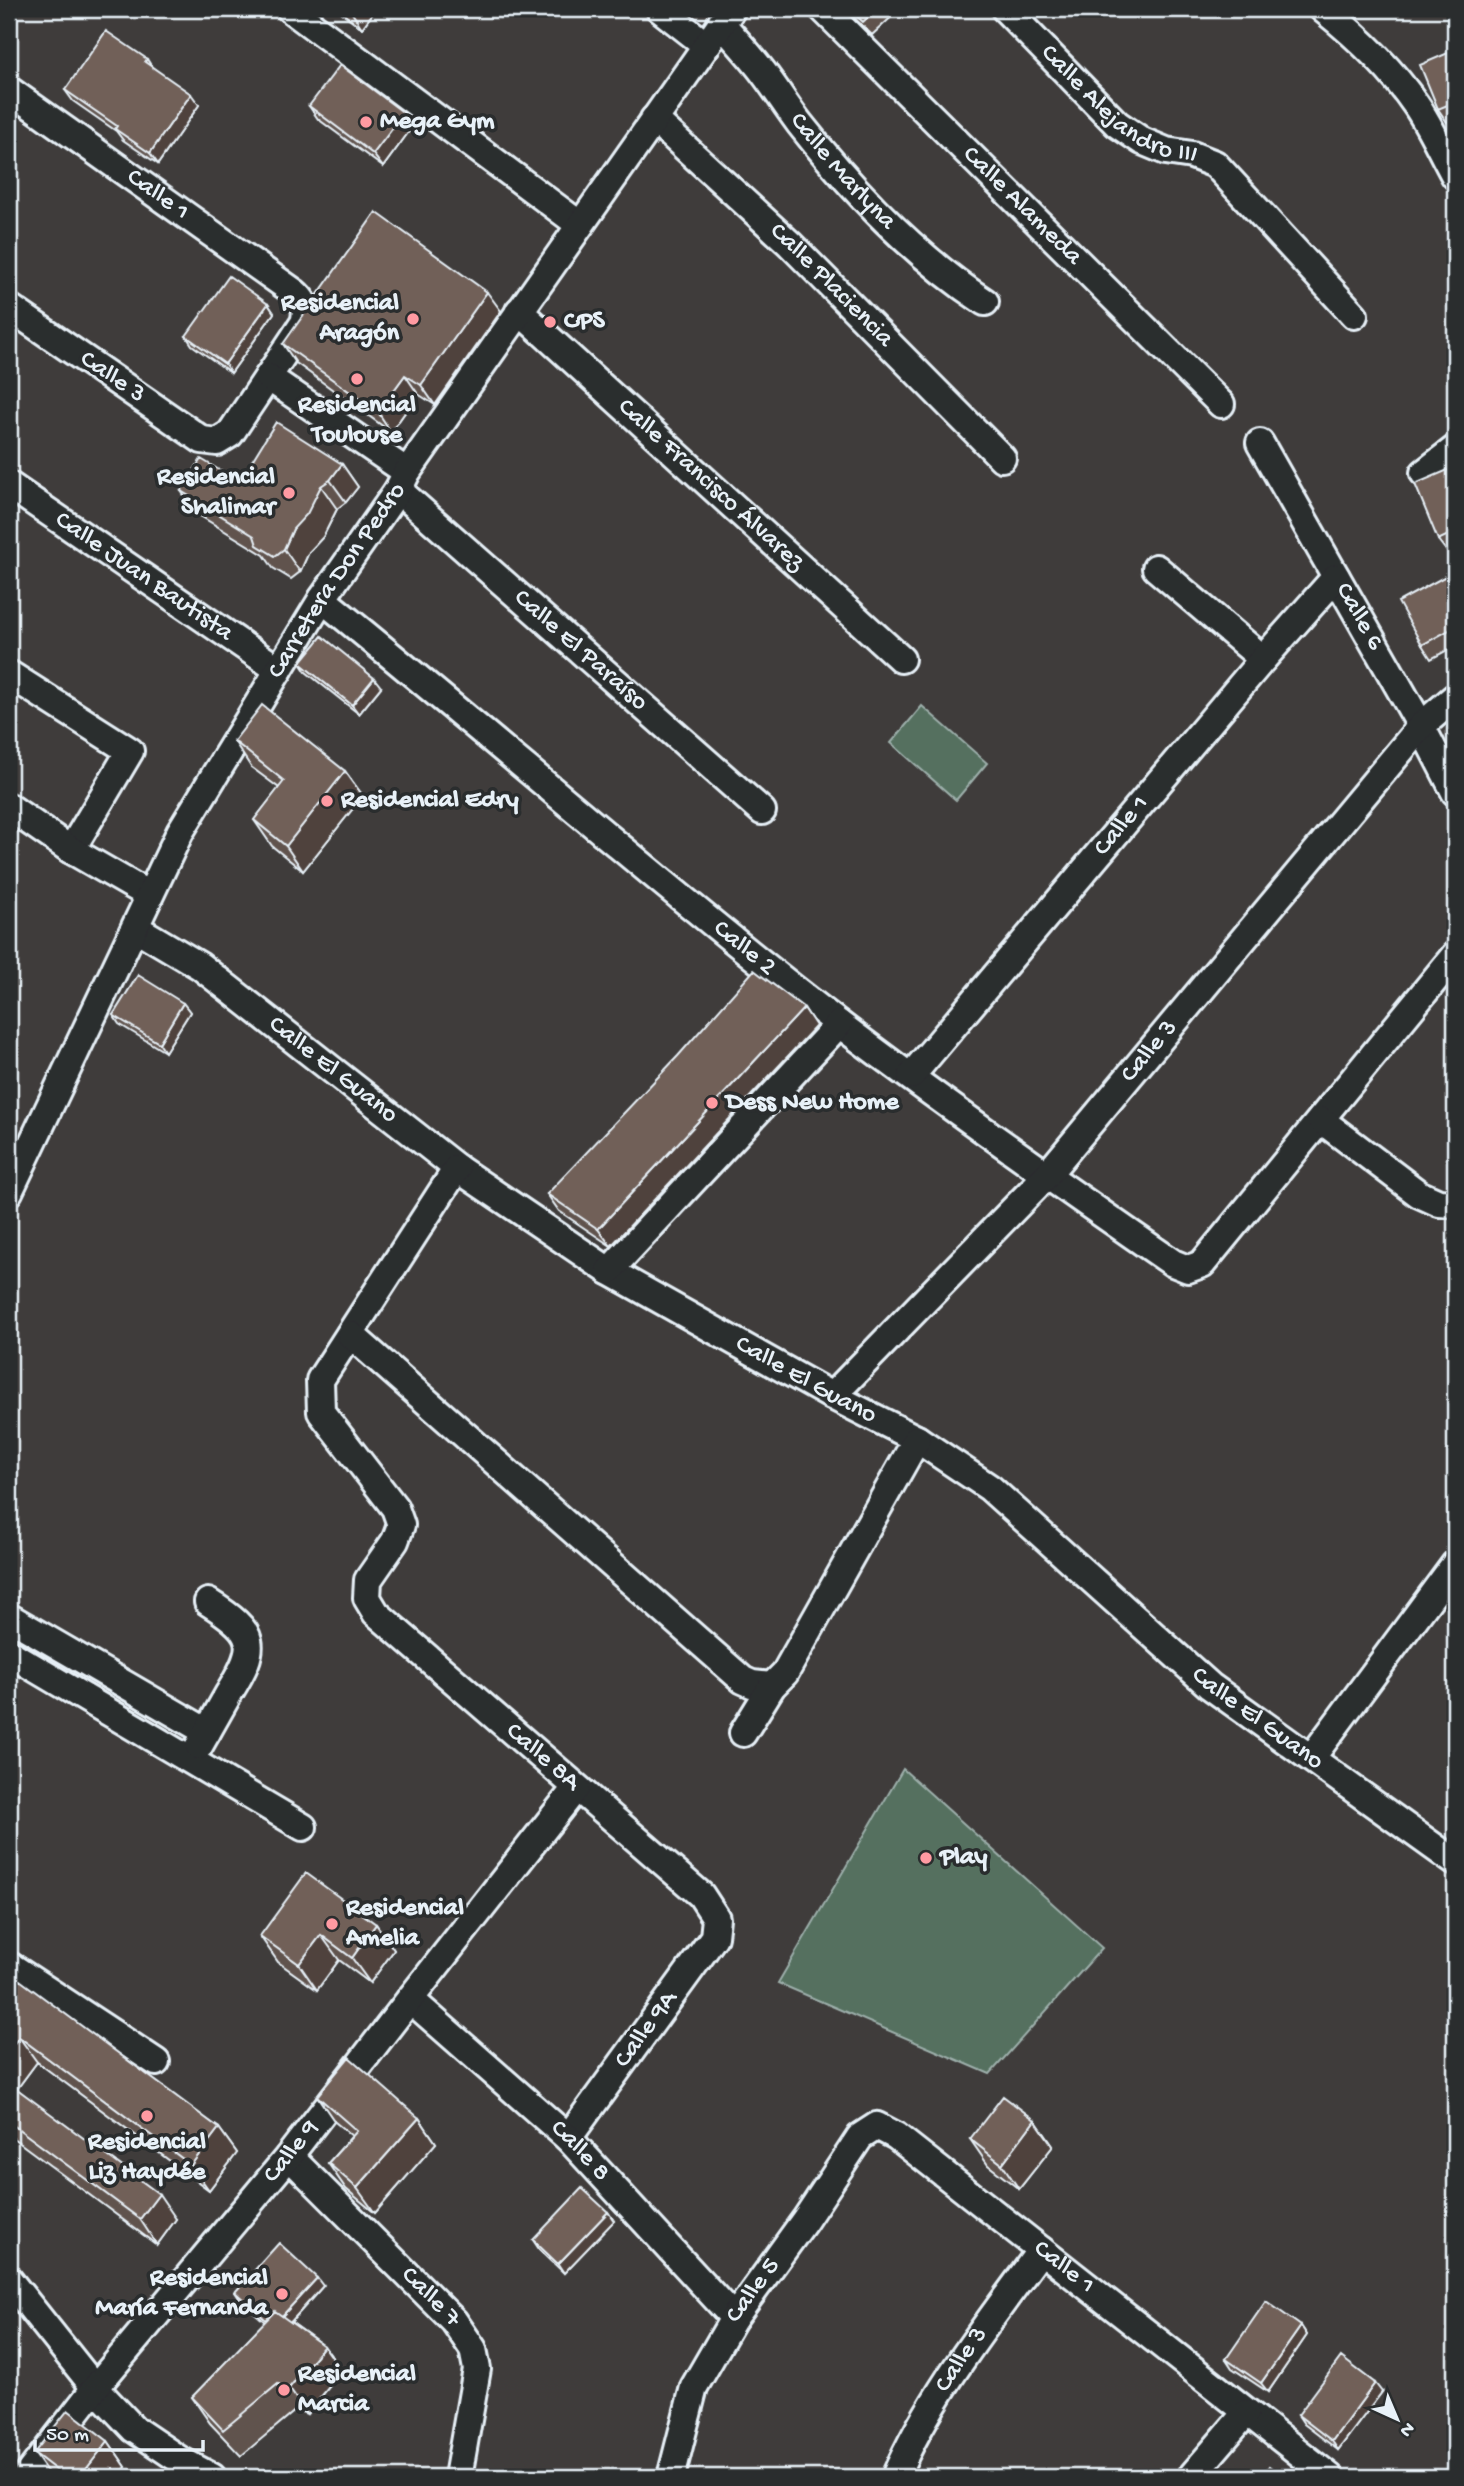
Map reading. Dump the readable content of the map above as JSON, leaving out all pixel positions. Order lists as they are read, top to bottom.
{
  "streets": {
    "street": [
      "Calle Alejandro III",
      "Calle Marlyna",
      "Calle 1",
      "Calle Alameda",
      "Calle Placiencia",
      "Calle 3",
      "Calle Francisco Álvarez",
      "Calle Juan Bautista",
      "Carretera Don Pedro",
      "Calle 6",
      "Calle El Paraíso",
      "Calle 2",
      "Calle El Guano",
      "Calle 8A",
      "Calle 9A",
      "Calle 9",
      "Calle 8",
      "Calle 5",
      "Calle 7"
    ]
  },
  "crossings": [
    ["Calle Marlyna", "Carretera Don Pedro"],
    ["Calle 1", "Calle 3"],
    ["Calle 1", "Calle 6"],
    ["Calle 1", "Calle El Paraíso"],
    ["Calle 1", "Calle 2"],
    ["Calle 1", "Calle 5"],
    ["Calle Placiencia", "Carretera Don Pedro"],
    ["Calle 3", "Calle 6"],
    ["Calle 3", "Calle El Paraíso"],
    ["Calle 3", "Calle 2"],
    ["Calle 3", "Calle El Guano"],
    ["Calle Francisco Álvarez", "Carretera Don Pedro"],
    ["Calle Juan Bautista", "Carretera Don Pedro"],
    ["Carretera Don Pedro", "Calle El Paraíso"],
    ["Carretera Don Pedro", "Calle 2"],
    ["Carretera Don Pedro", "Calle El Guano"],
    ["Calle 8A", "Calle 9A"],
    ["Calle 8A", "Calle 9"],
    ["Calle 9A", "Calle 8"],
    ["Calle 9", "Calle 8"],
    ["Calle 9", "Calle 7"],
    ["Calle 8", "Calle 5"]
  ],
  "places": [
    "Mega Gym",
    "Residencial Aragón",
    "CPS",
    "Residencial Toulouse",
    "Residencial Shalimar",
    "Residencial Edry",
    "Dess New Home",
    "Play",
    "Residencial Amelia",
    "Residencial Liz Haydée",
    "Residencial María Fernanda",
    "Residencial Marcia"
  ],
  "scale_bar": "50 m",
  "north": "bottom right"
}
